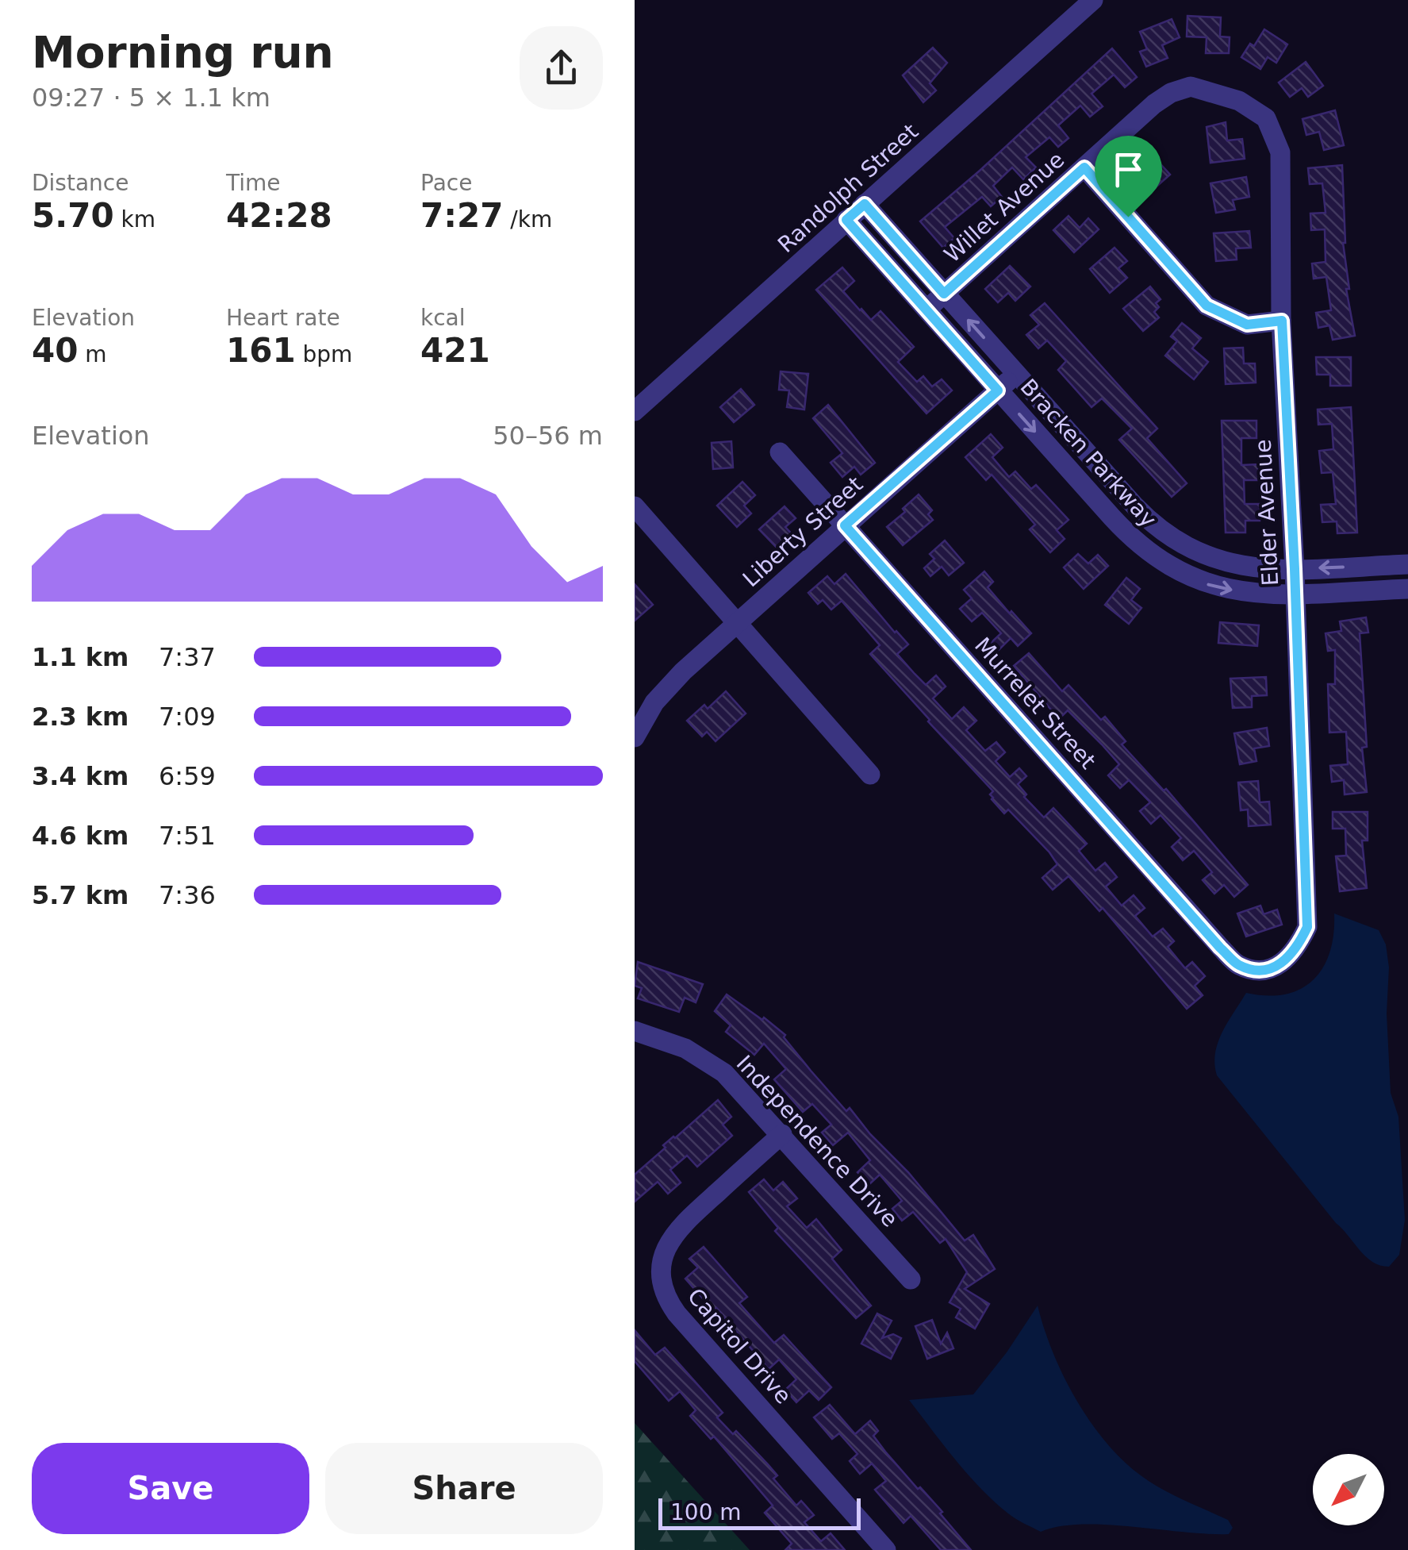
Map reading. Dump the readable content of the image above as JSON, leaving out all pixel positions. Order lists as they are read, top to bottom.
{
  "streets": {
    "street": [
      "Randolph Street",
      "Willet Avenue",
      "Bracken Parkway",
      "Elder Avenue",
      "Liberty Street",
      "Murrelet Street",
      "Independence Drive",
      "Capitol Drive"
    ]
  },
  "crossings": [
    ["Randolph Street", "Bracken Parkway"],
    ["Willet Avenue", "Bracken Parkway"],
    ["Willet Avenue", "Elder Avenue"],
    ["Bracken Parkway", "Elder Avenue"],
    ["Bracken Parkway", "Liberty Street"],
    ["Elder Avenue", "Murrelet Street"],
    ["Liberty Street", "Murrelet Street"],
    ["Independence Drive", "Capitol Drive"]
  ],
  "scale_bar": "100 m",
  "north": "bottom left",
  "page": {
    "heading": ["Morning run", "09:27 · 5 × 1.1 km"],
    "stats": [
      ["Distance", "5.70 km"],
      ["Time", "42:28"],
      ["Pace", "7:27 /km"],
      ["Elevation", "40 m"],
      ["Heart rate", "161 bpm"],
      ["kcal", "421"]
    ],
    "chart": ["Elevation", "50–56 m"],
    "list": [
      {
        "name": "1.1 km",
        "note": "7:37"
      },
      {
        "name": "2.3 km",
        "note": "7:09"
      },
      {
        "name": "3.4 km",
        "note": "6:59"
      },
      {
        "name": "4.6 km",
        "note": "7:51"
      },
      {
        "name": "5.7 km",
        "note": "7:36"
      }
    ],
    "buttons": ["Save", "Share"],
    "scale": "100 m"
  }
}
